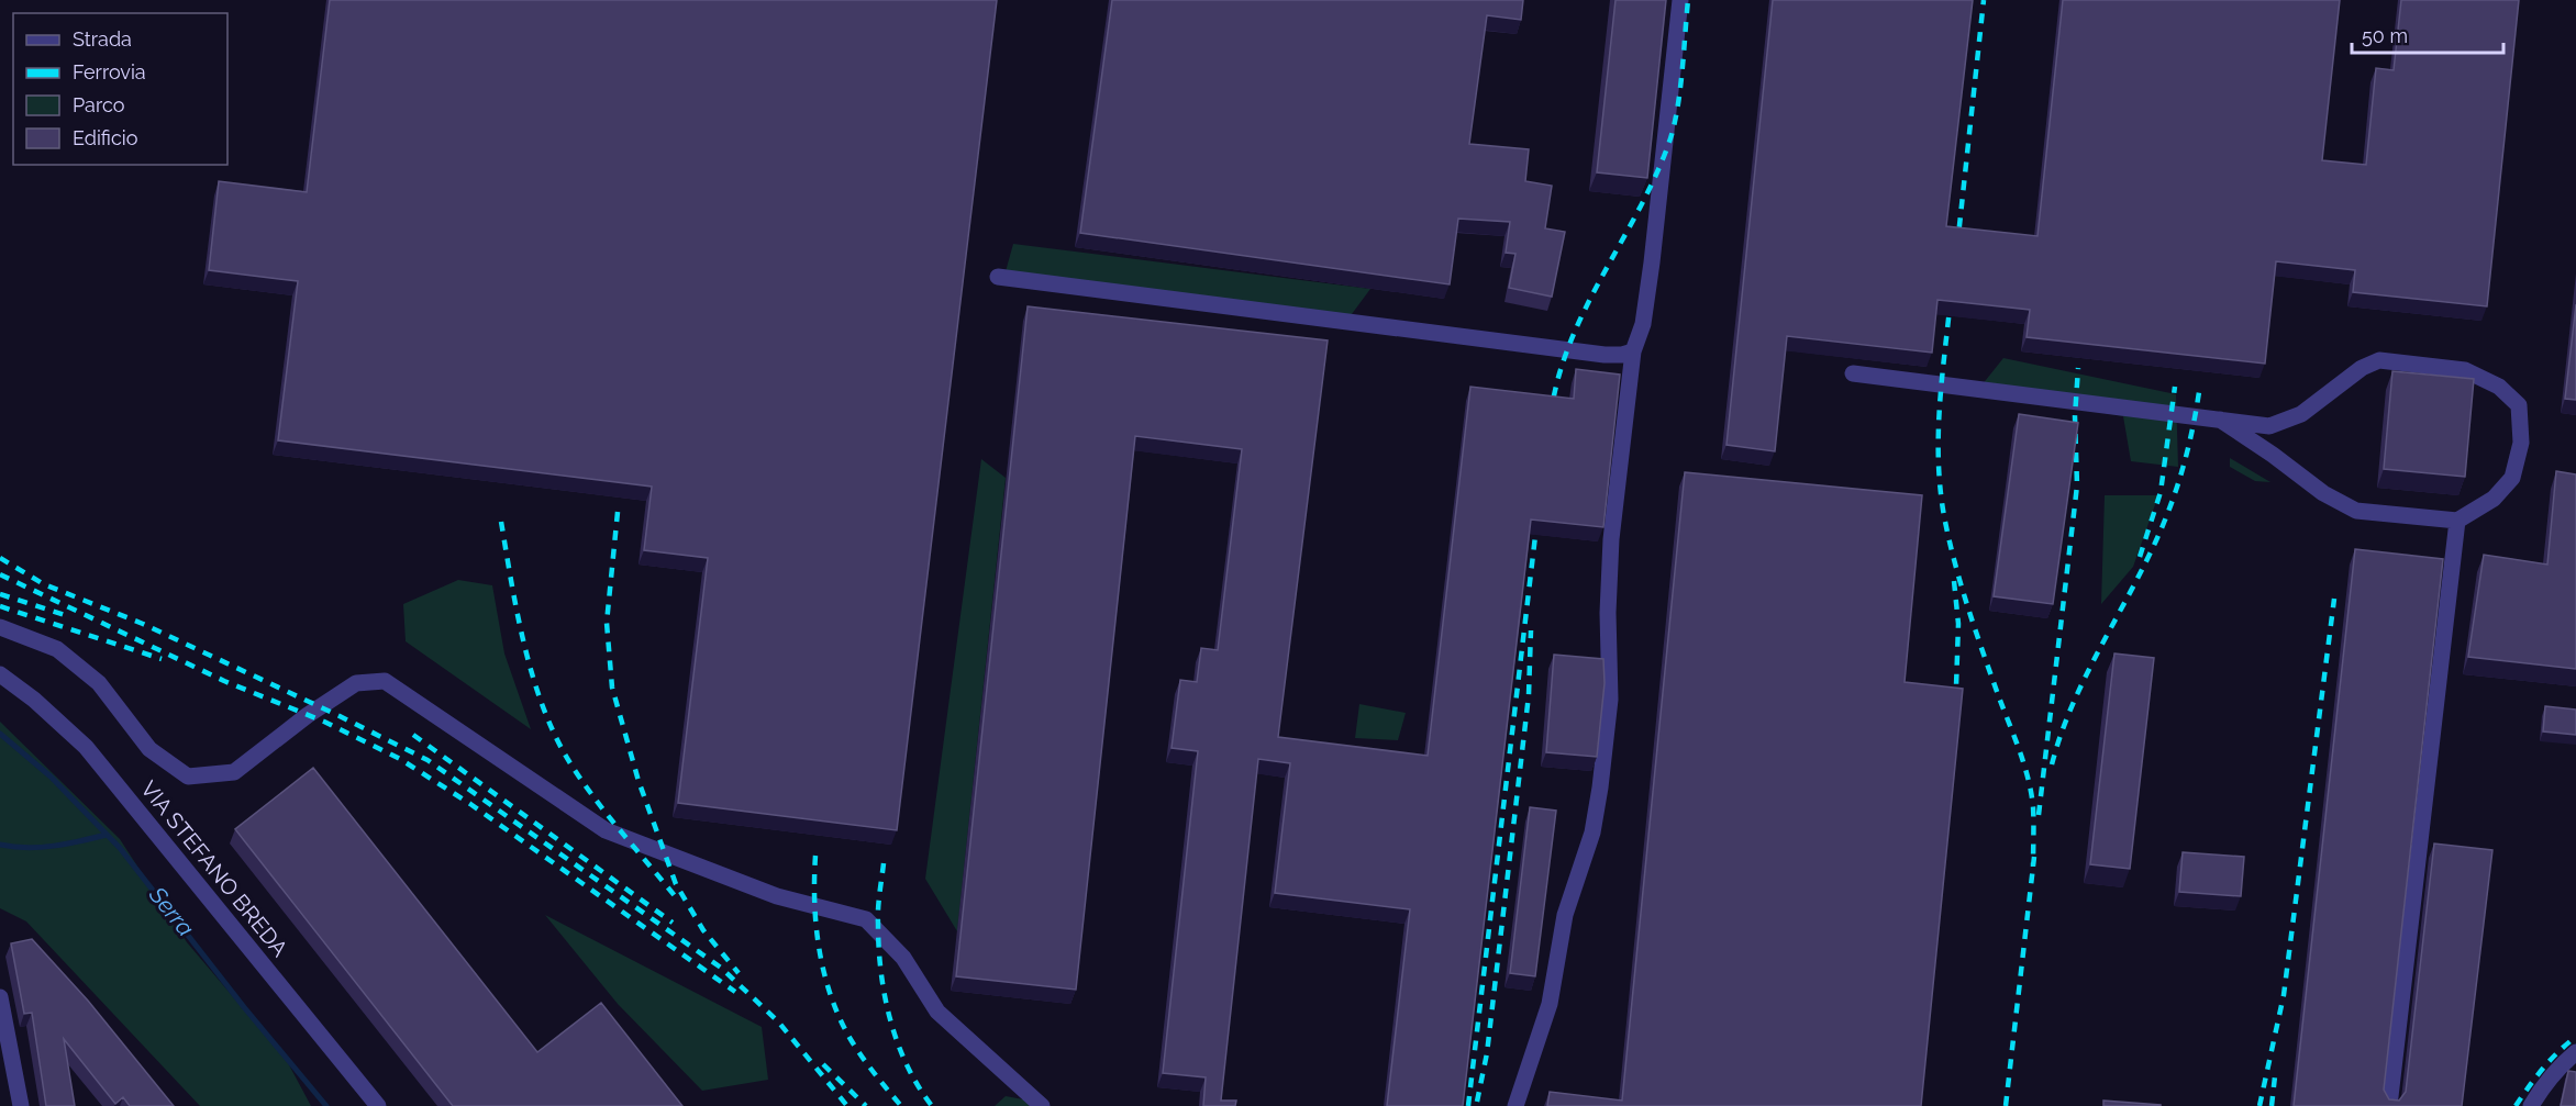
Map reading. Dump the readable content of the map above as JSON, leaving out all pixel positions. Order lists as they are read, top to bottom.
{
  "streets": {
    "street": ["VIA STEFANO BREDA"]
  },
  "water": ["Serra"],
  "legend": [
    "Strada",
    "Ferrovia",
    "Parco",
    "Edificio"
  ],
  "scale_bar": "50 m"
}
